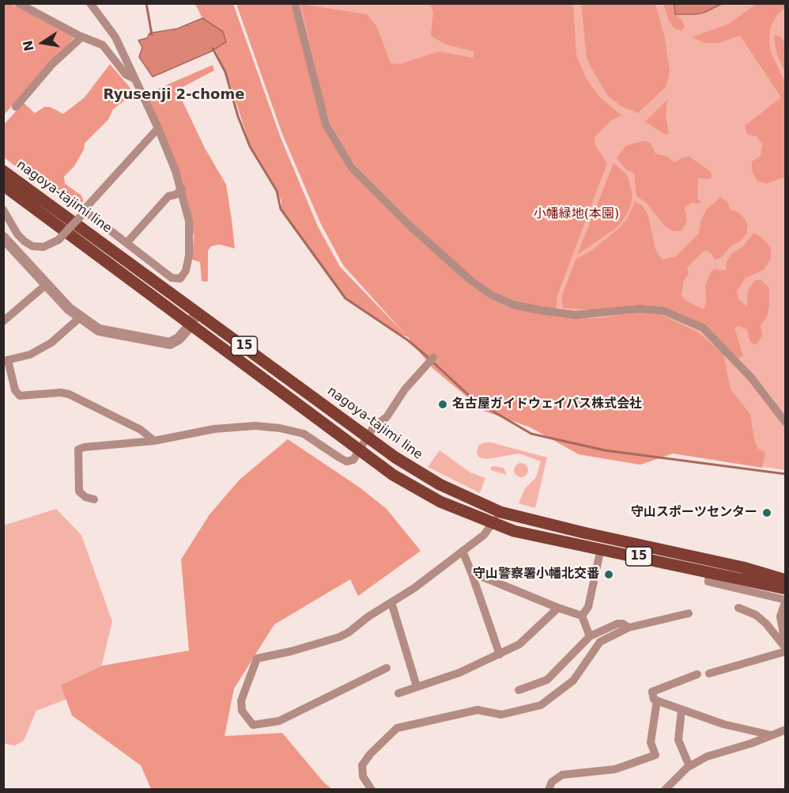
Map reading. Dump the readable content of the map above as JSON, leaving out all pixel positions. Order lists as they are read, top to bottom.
{
  "streets": {
    "main road": ["nagoya-tajimi line", "15"]
  },
  "districts": ["Ryusenji 2-chome"],
  "parks": ["小幡緑地(本園)"],
  "places": ["名古屋ガイドウェイバス株式会社", "守山スポーツセンター", "守山警察署小幡北交番"],
  "north": "left"
}
